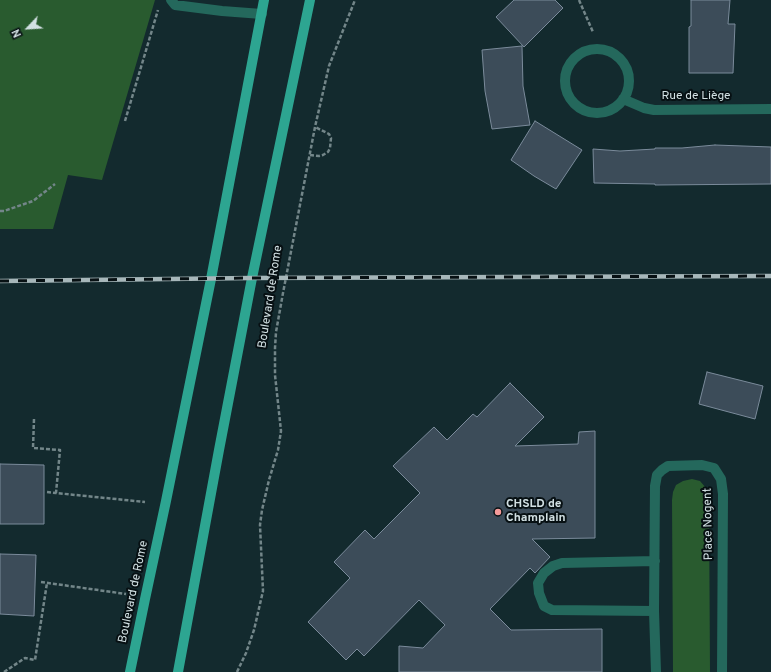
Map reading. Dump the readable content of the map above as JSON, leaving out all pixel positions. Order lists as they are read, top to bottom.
{
  "streets": {
    "main road": ["Boulevard de Rome"],
    "street": ["Rue de Liège", "Place Nogent"]
  },
  "places": ["CHSLD de Champlain"],
  "north": "bottom left"
}
